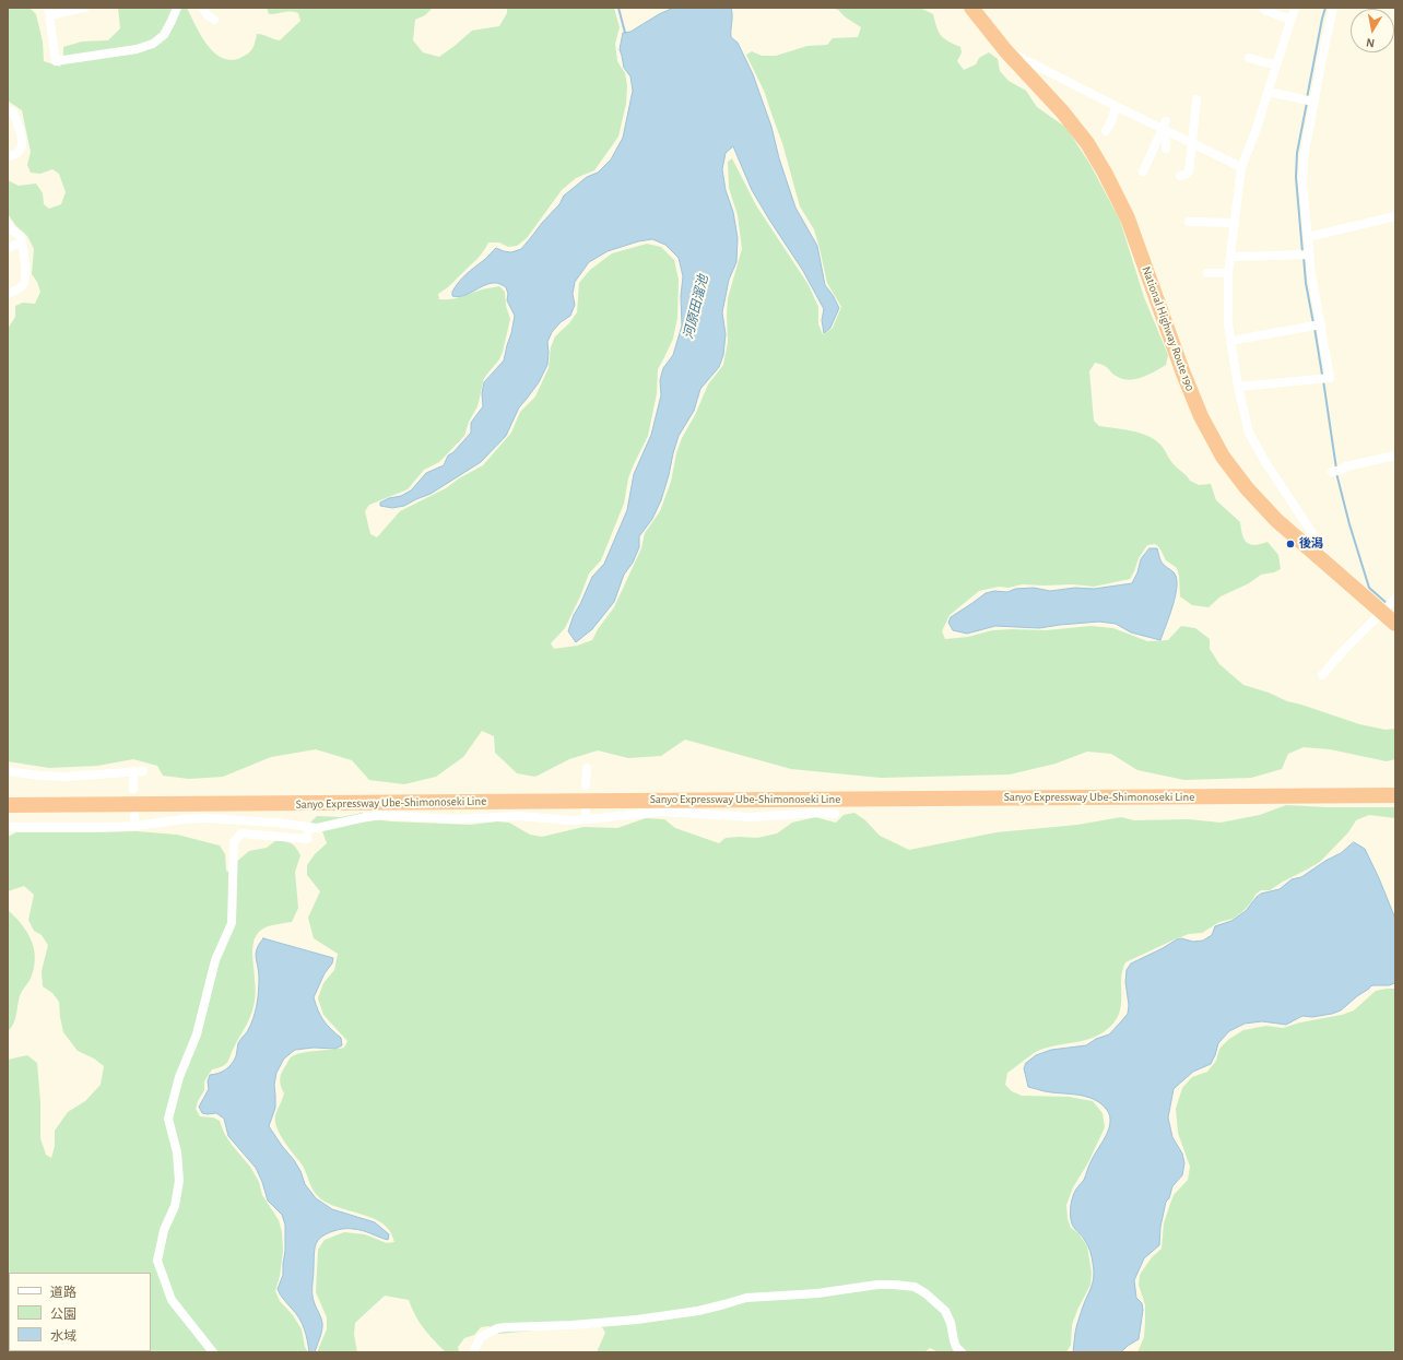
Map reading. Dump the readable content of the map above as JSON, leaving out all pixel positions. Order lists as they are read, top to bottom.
{
  "streets": {
    "highway": ["National Highway Route 190", "Sanyo Expressway Ube-Shimonoseki Line"]
  },
  "water": ["河原田溜池"],
  "places": ["後潟"],
  "legend": ["道路", "公園", "水域"],
  "north": "bottom"
}
